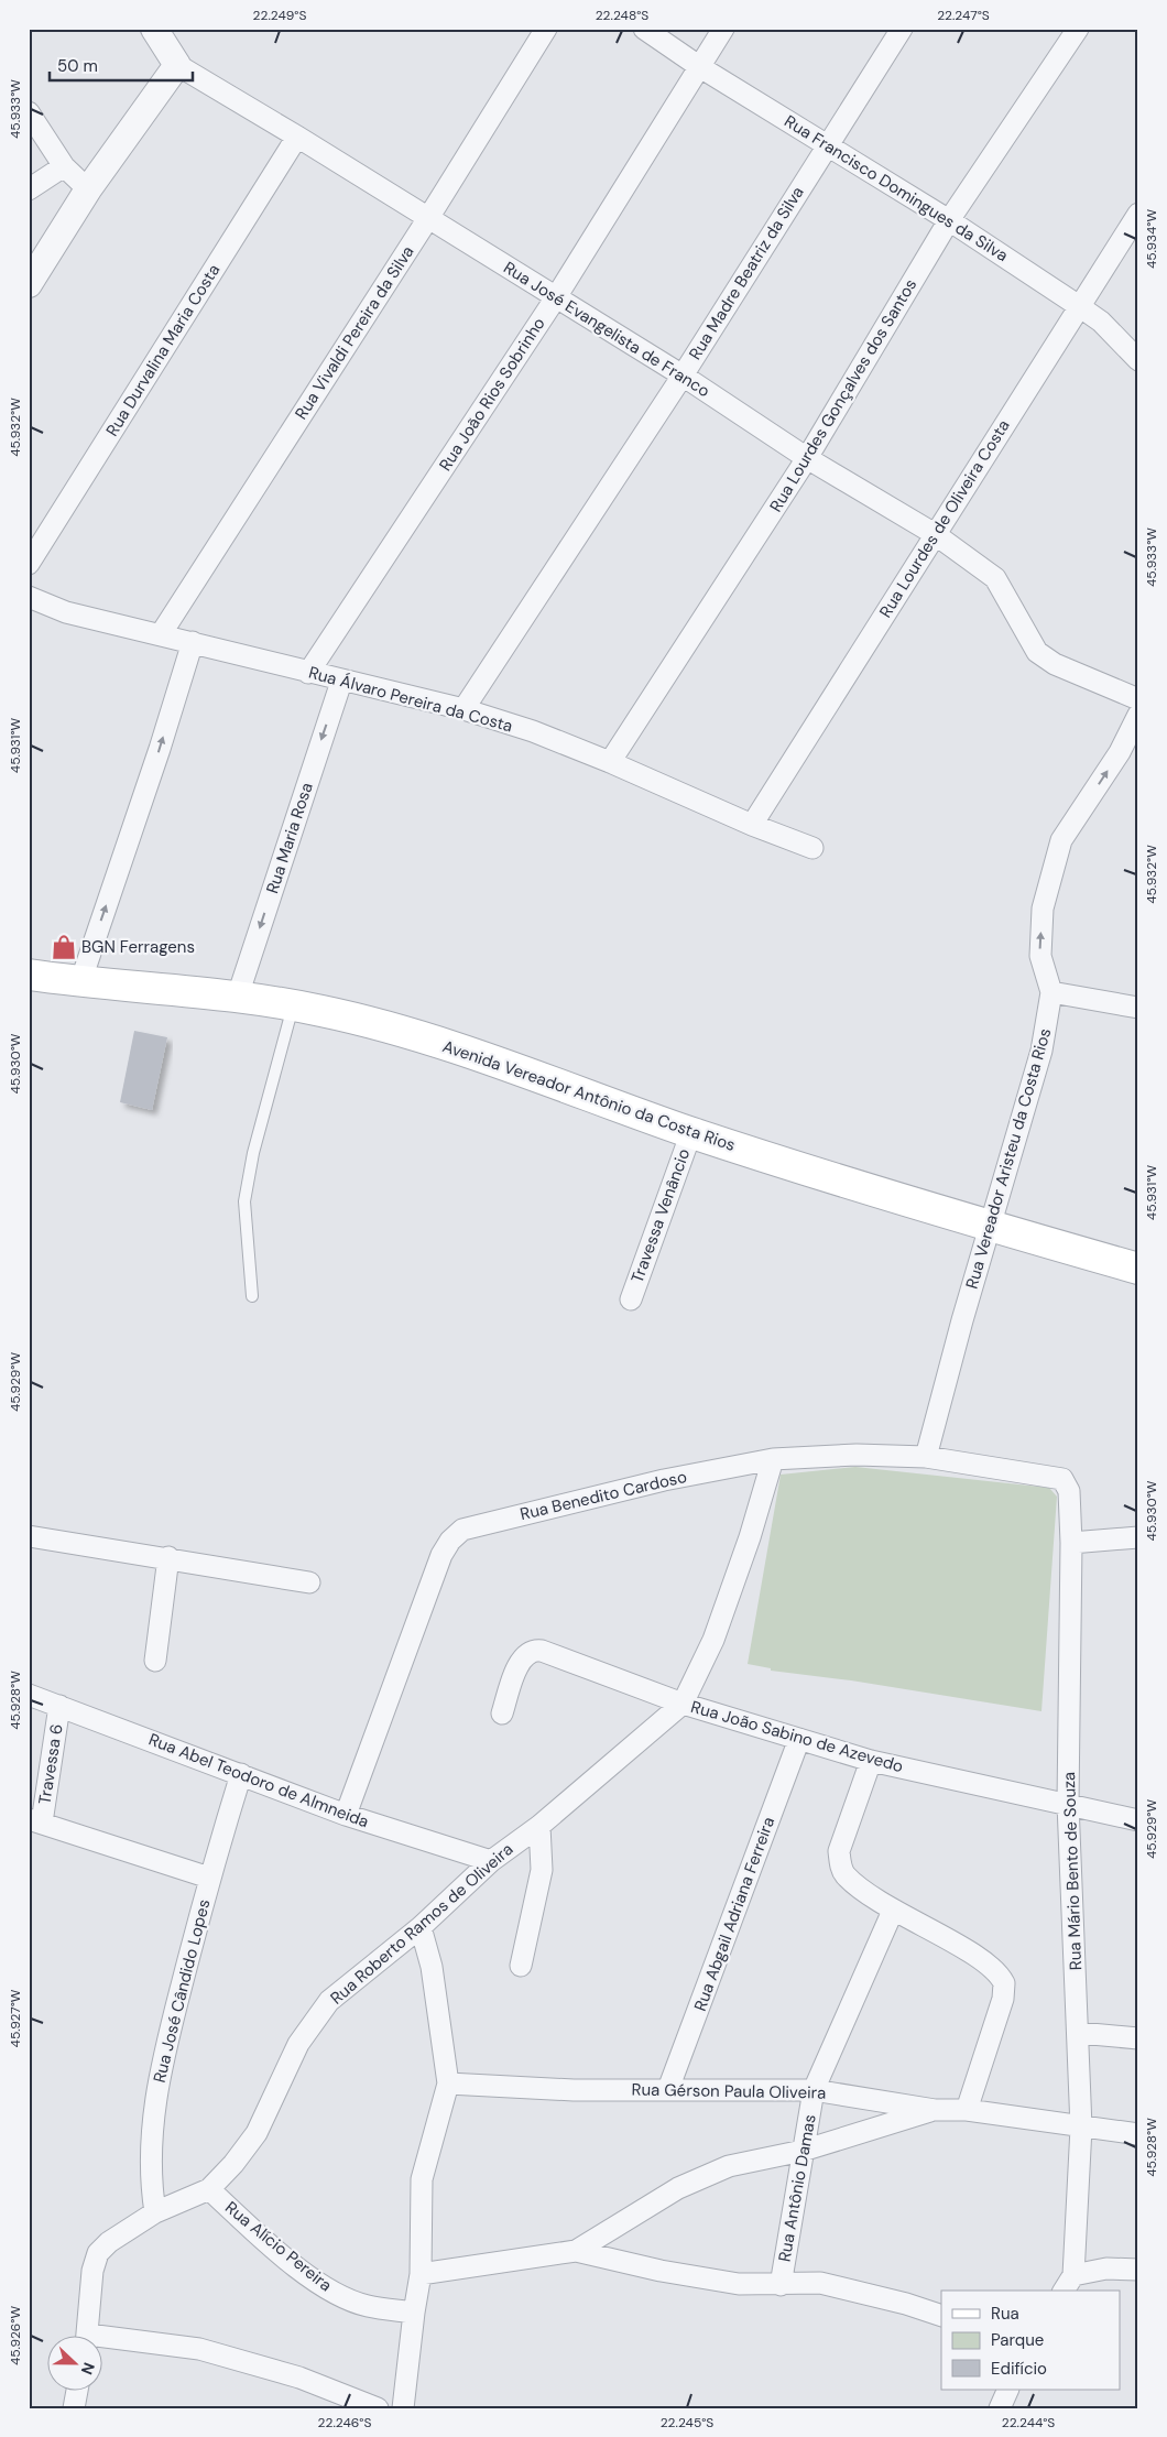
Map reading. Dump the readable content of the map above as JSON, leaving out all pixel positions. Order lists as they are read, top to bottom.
{
  "streets": {
    "main road": ["Avenida Vereador Antônio da Costa Rios"],
    "street": [
      "Rua Francisco Domingues da Silva",
      "Rua Madre Beatriz da Silva",
      "Rua José Evangelista de Franco",
      "Rua Vivaldi Pereira da Silva",
      "Rua Durvalina Maria Costa",
      "Rua João Rios Sobrinho",
      "Rua Lourdes Gonçalves dos Santos",
      "Rua Lourdes de Oliveira Costa",
      "Rua Álvaro Pereira da Costa",
      "Rua Maria Rosa",
      "Rua Vereador Aristeu da Costa Rios",
      "Travessa Venâncio",
      "Rua Benedito Cardoso",
      "Rua João Sabino de Azevedo",
      "Travessa 6",
      "Rua Abel Teodoro de Almneida",
      "Rua Mário Bento de Souza",
      "Rua Abgail Adriana Ferreira",
      "Rua Roberto Ramos de Oliveira",
      "Rua José Cândido Lopes",
      "Rua Gérson Paula Oliveira",
      "Rua Antônio Damas",
      "Rua Alício Pereira"
    ]
  },
  "crossings": [
    ["Rua Francisco Domingues da Silva", "Rua Madre Beatriz da Silva"],
    ["Rua Francisco Domingues da Silva", "Rua João Rios Sobrinho"],
    ["Rua Francisco Domingues da Silva", "Rua Lourdes Gonçalves dos Santos"],
    ["Rua Francisco Domingues da Silva", "Rua Lourdes de Oliveira Costa"],
    ["Rua Madre Beatriz da Silva", "Rua José Evangelista de Franco"],
    ["Rua Madre Beatriz da Silva", "Rua Álvaro Pereira da Costa"],
    ["Rua José Evangelista de Franco", "Rua Vivaldi Pereira da Silva"],
    ["Rua José Evangelista de Franco", "Rua Durvalina Maria Costa"],
    ["Rua José Evangelista de Franco", "Rua João Rios Sobrinho"],
    ["Rua José Evangelista de Franco", "Rua Lourdes Gonçalves dos Santos"],
    ["Rua José Evangelista de Franco", "Rua Lourdes de Oliveira Costa"],
    ["Rua Vivaldi Pereira da Silva", "Rua Álvaro Pereira da Costa"],
    ["Rua João Rios Sobrinho", "Rua Álvaro Pereira da Costa"],
    ["Rua Lourdes Gonçalves dos Santos", "Rua Álvaro Pereira da Costa"],
    ["Rua Lourdes de Oliveira Costa", "Rua Álvaro Pereira da Costa"],
    ["Rua Álvaro Pereira da Costa", "Rua Maria Rosa"],
    ["Rua Maria Rosa", "Avenida Vereador Antônio da Costa Rios"],
    ["Avenida Vereador Antônio da Costa Rios", "Rua Vereador Aristeu da Costa Rios"],
    ["Avenida Vereador Antônio da Costa Rios", "Travessa Venâncio"],
    ["Rua Vereador Aristeu da Costa Rios", "Rua Benedito Cardoso"],
    ["Rua Benedito Cardoso", "Rua Abel Teodoro de Almneida"],
    ["Rua Benedito Cardoso", "Rua Mário Bento de Souza"],
    ["Rua Benedito Cardoso", "Rua Roberto Ramos de Oliveira"],
    ["Rua João Sabino de Azevedo", "Rua Mário Bento de Souza"],
    ["Rua João Sabino de Azevedo", "Rua Abgail Adriana Ferreira"],
    ["Rua João Sabino de Azevedo", "Rua Roberto Ramos de Oliveira"],
    ["Travessa 6", "Rua Abel Teodoro de Almneida"],
    ["Rua Abel Teodoro de Almneida", "Rua Roberto Ramos de Oliveira"],
    ["Rua Abel Teodoro de Almneida", "Rua José Cândido Lopes"],
    ["Rua Mário Bento de Souza", "Rua Gérson Paula Oliveira"],
    ["Rua Abgail Adriana Ferreira", "Rua Gérson Paula Oliveira"],
    ["Rua Roberto Ramos de Oliveira", "Rua José Cândido Lopes"],
    ["Rua Roberto Ramos de Oliveira", "Rua Alício Pereira"],
    ["Rua Gérson Paula Oliveira", "Rua Antônio Damas"]
  ],
  "one_way": ["Rua Vereador Aristeu da Costa Rios"],
  "places": {
    "shop": ["BGN Ferragens"]
  },
  "legend": ["Rua", "Parque", "Edifício"],
  "scale_bar": "50 m",
  "north": "right",
  "coordinates": [
    "22.249°S",
    "22.248°S",
    "22.247°S",
    "45.933°W",
    "45.934°W",
    "45.932°W",
    "45.931°W",
    "45.930°W",
    "45.929°W",
    "45.928°W",
    "45.927°W",
    "45.926°W",
    "22.246°S",
    "22.245°S",
    "22.244°S"
  ]
}
